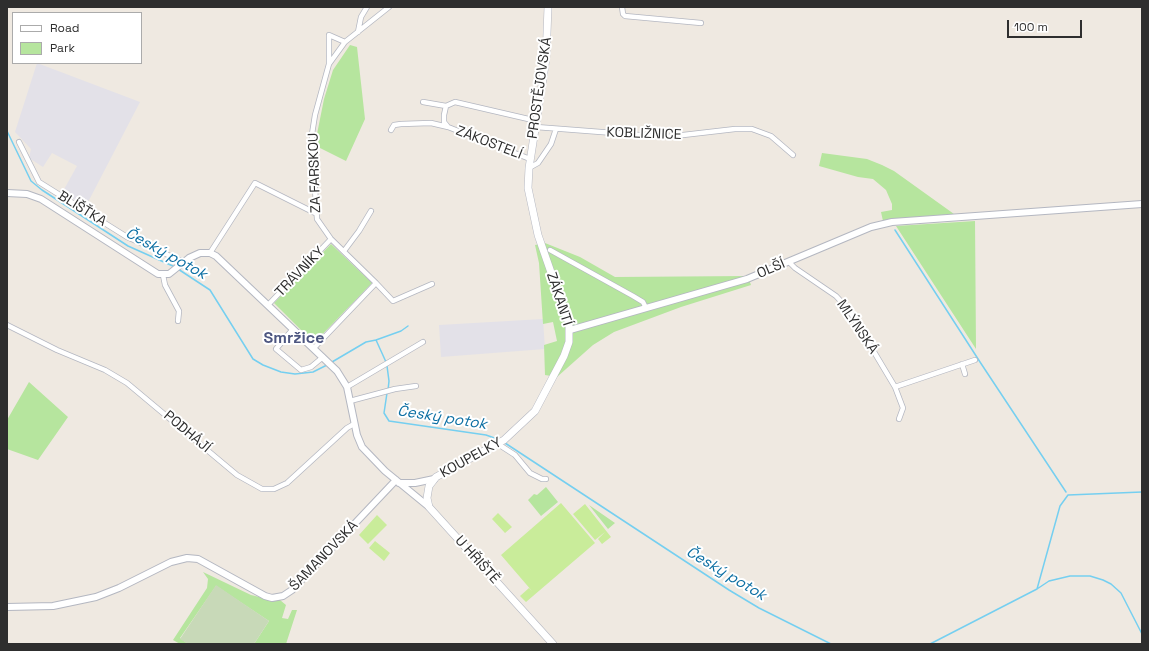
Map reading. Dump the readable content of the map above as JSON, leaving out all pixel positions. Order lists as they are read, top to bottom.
{
  "streets": {
    "main road": [
      "PROSTĚJOVSKÁ",
      "ZÁKANTÍ",
      "KOUPELKY",
      "U HŘIŠTĚ"
    ],
    "street": [
      "KOBLIŽNICE",
      "ZÁKOSTELÍ",
      "ZA FARSKOU",
      "BLÍŠŤKA",
      "OLŠÍ",
      "TRÁVNÍKY",
      "MLÝNSKÁ",
      "PODHÁJÍ",
      "ŠAMANOVSKÁ"
    ]
  },
  "crossings": [
    ["PROSTĚJOVSKÁ", "KOBLIŽNICE"],
    ["PROSTĚJOVSKÁ", "ZÁKOSTELÍ"],
    ["PROSTĚJOVSKÁ", "ZÁKANTÍ"],
    ["KOBLIŽNICE", "ZÁKOSTELÍ"],
    ["ZA FARSKOU", "TRÁVNÍKY"],
    ["OLŠÍ", "ZÁKANTÍ"],
    ["OLŠÍ", "MLÝNSKÁ"],
    ["TRÁVNÍKY", "PODHÁJÍ"],
    ["TRÁVNÍKY", "KOUPELKY"],
    ["TRÁVNÍKY", "ŠAMANOVSKÁ"],
    ["ZÁKANTÍ", "KOUPELKY"],
    ["KOUPELKY", "ŠAMANOVSKÁ"],
    ["KOUPELKY", "U HŘIŠTĚ"]
  ],
  "districts": ["Smržice"],
  "water": ["Český potok"],
  "legend": ["Road", "Park"],
  "scale_bar": "100 m"
}
